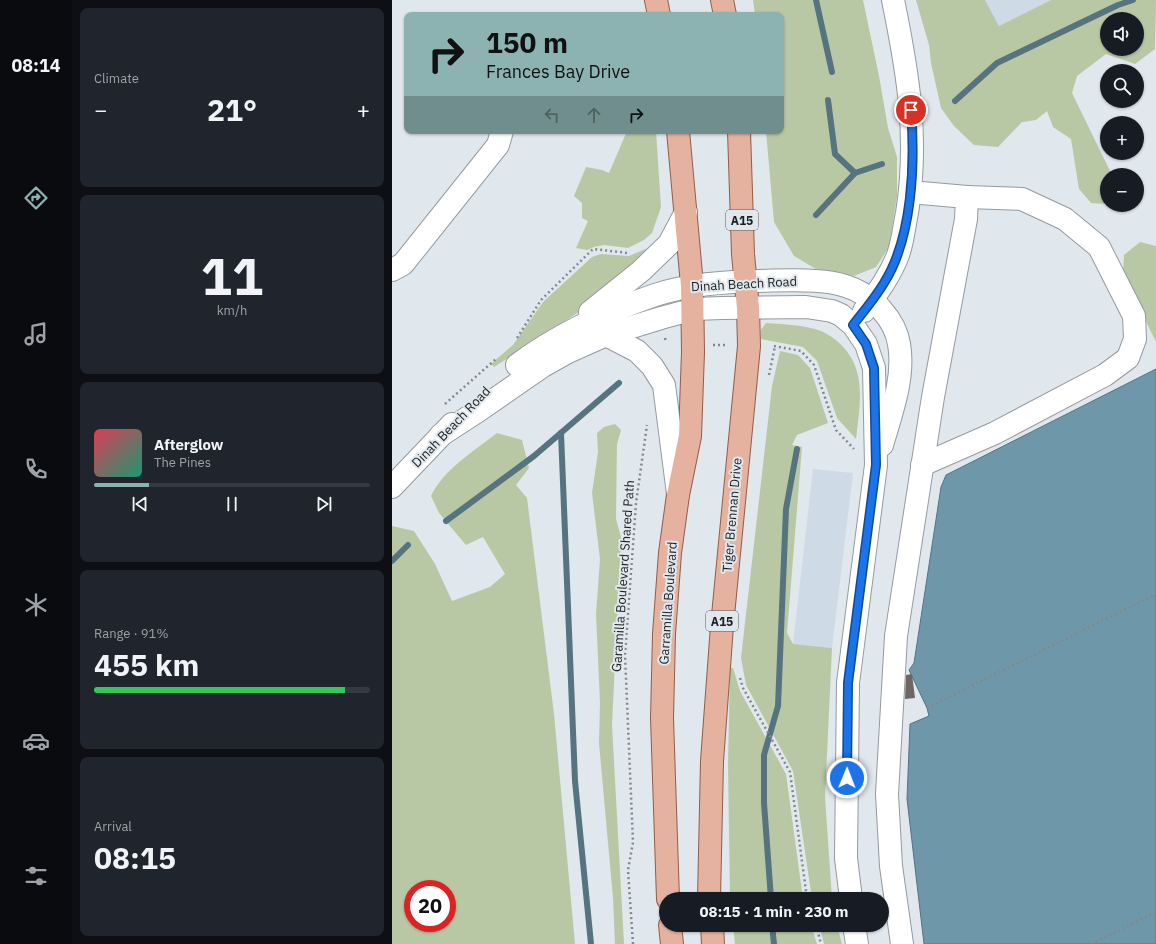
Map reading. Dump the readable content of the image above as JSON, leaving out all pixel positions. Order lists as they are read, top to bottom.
{
  "streets": {
    "main road": ["A15", "Tiger Brennan Drive", "Garramilla Boulevard"],
    "street": ["Dinah Beach Road"],
    "path": ["Garamilla Boulevard Shared Path"]
  },
  "crossings": [
    ["Dinah Beach Road", "Tiger Brennan Drive"],
    ["Dinah Beach Road", "Garramilla Boulevard"]
  ],
  "page": {
    "tabs": "08:14",
    "tile": [
      "Climate",
      ["11", "km/h"],
      ["Range · 91%", "455 km"],
      ["Arrival", "08:15"]
    ],
    "map_buttons": ["+", "−"],
    "turn": ["150 m", "Frances Bay Drive"],
    "heat": ["−", "21°", "+"],
    "song": ["Afterglow", "The Pines"],
    "limit": "20",
    "trip": "08:15 · 1 min · 230 m"
  }
}
